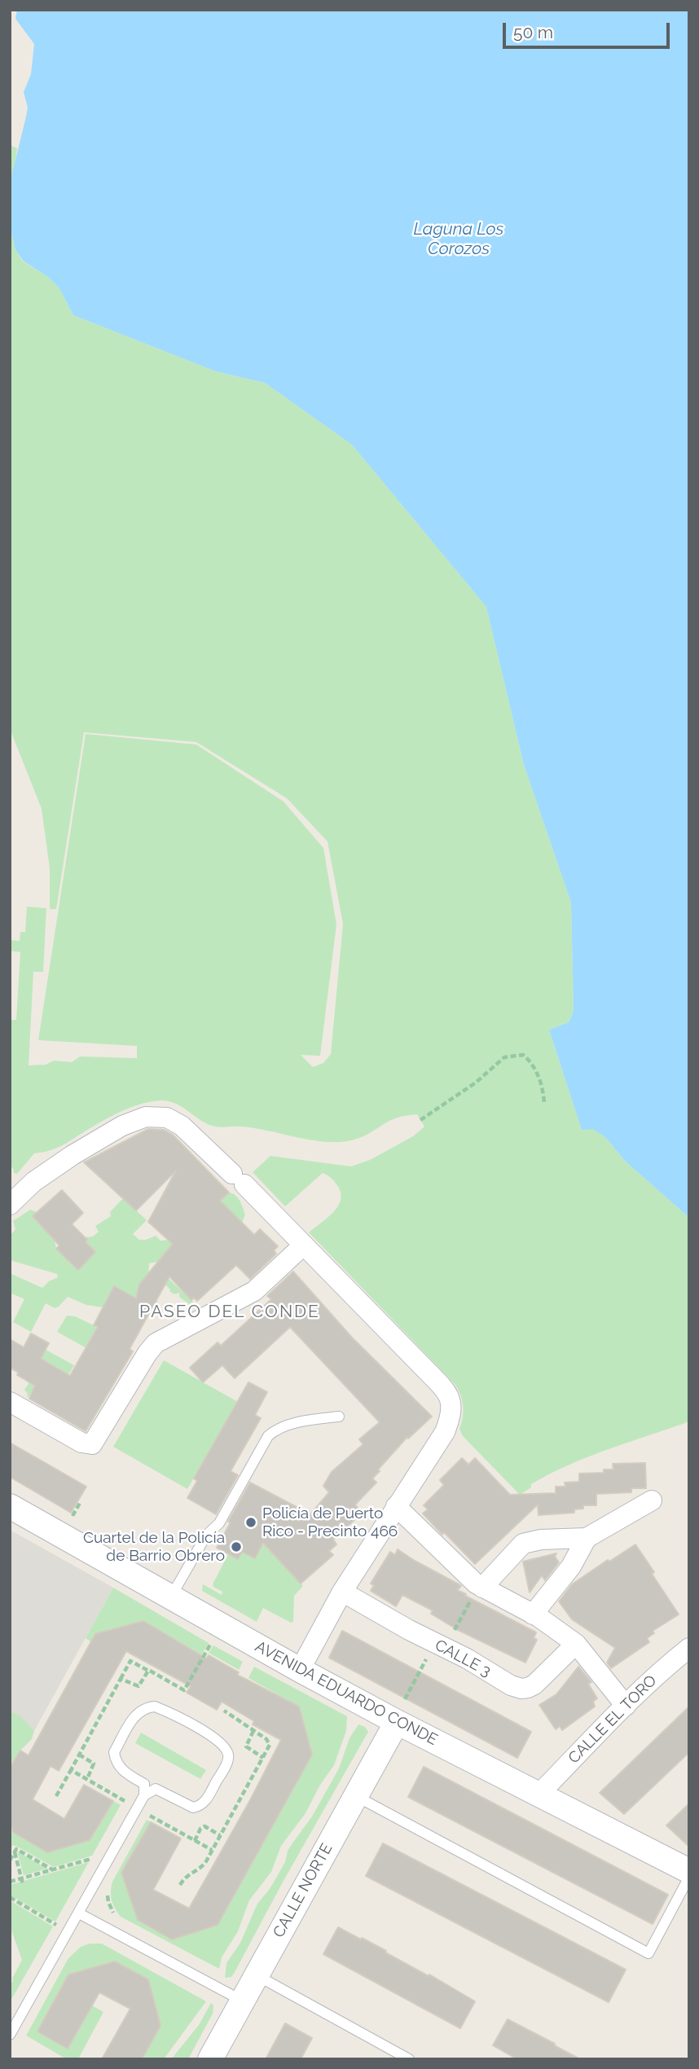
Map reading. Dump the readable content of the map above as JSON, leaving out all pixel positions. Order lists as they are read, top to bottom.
{
  "streets": {
    "street": [
      "CALLE 3",
      "AVENIDA EDUARDO CONDE",
      "CALLE EL TORO",
      "CALLE NORTE"
    ]
  },
  "crossings": [
    ["AVENIDA EDUARDO CONDE", "CALLE EL TORO"],
    ["AVENIDA EDUARDO CONDE", "CALLE NORTE"]
  ],
  "districts": ["PASEO DEL CONDE"],
  "water": ["Laguna Los Corozos"],
  "places": ["Policía de Puerto Rico - Precinto 466", "Cuartel de la Policía de Barrio Obrero"],
  "scale_bar": "50 m"
}
